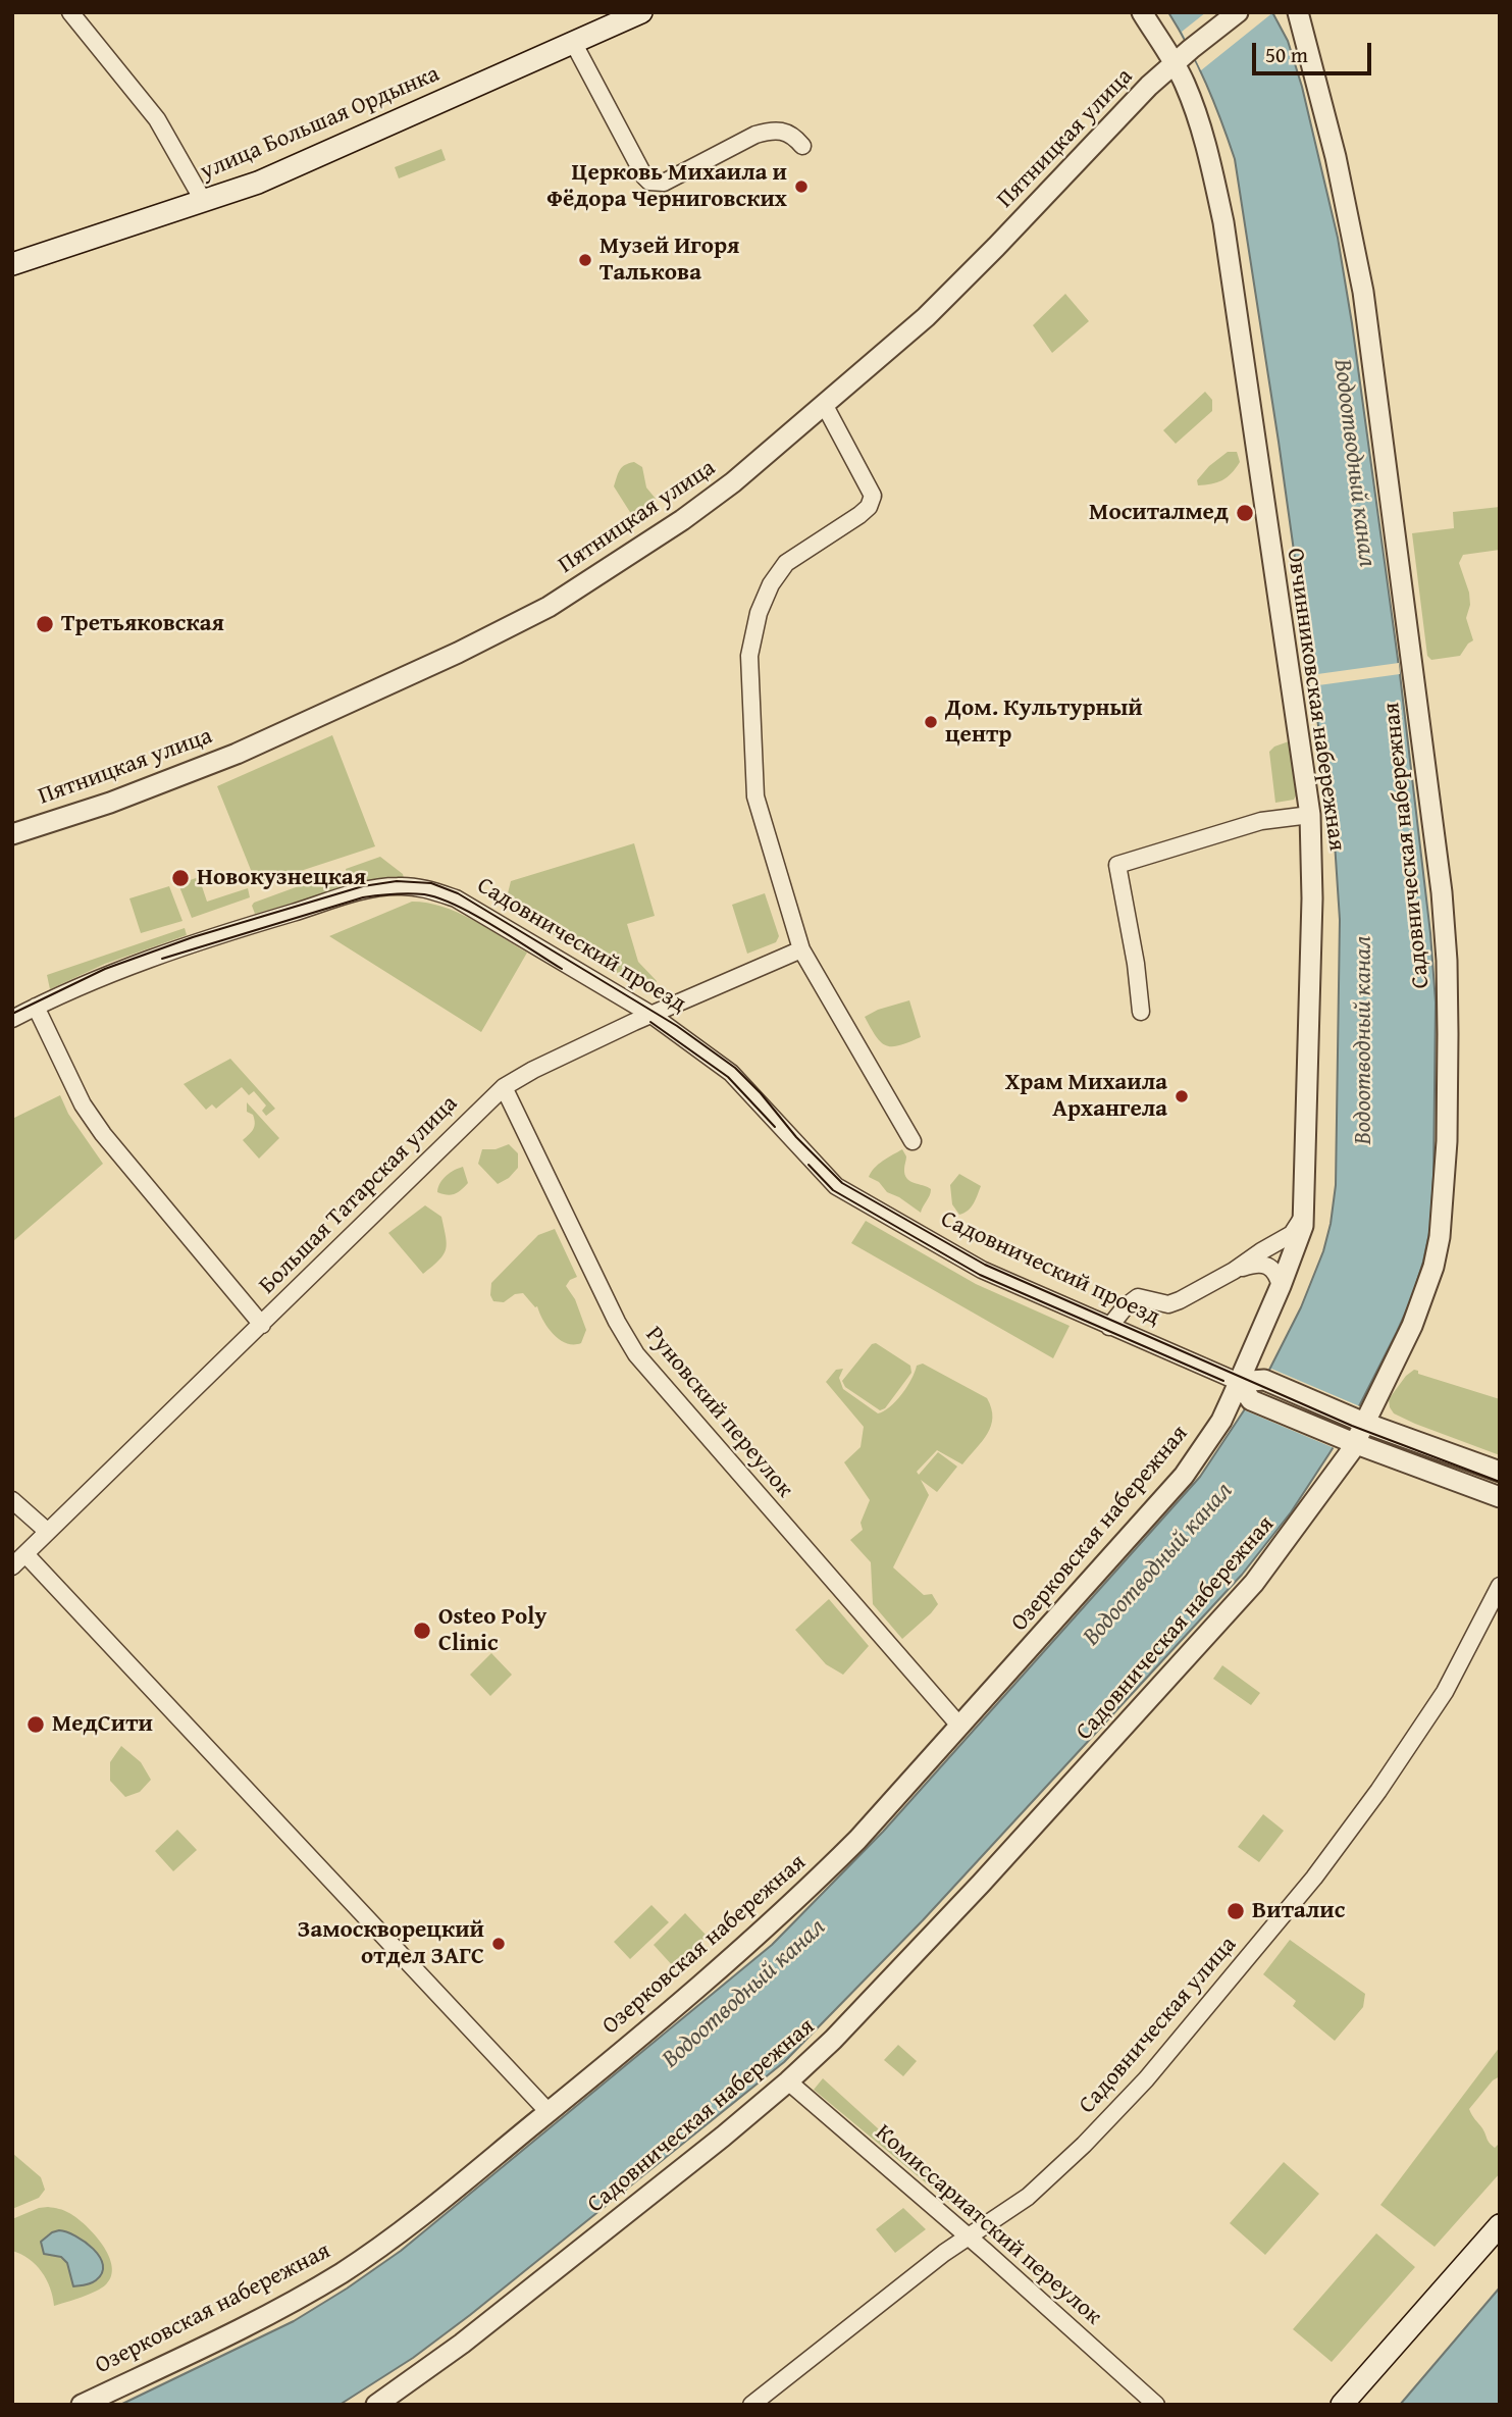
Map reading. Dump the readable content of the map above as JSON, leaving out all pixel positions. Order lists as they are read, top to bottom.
{
  "streets": {
    "main road": ["улица Большая Ордынка"],
    "street": [
      "Пятницкая улица",
      "Овчинниковская набережная",
      "Садовническая набережная",
      "Садовнический проезд",
      "Большая Татарская улица",
      "Руновский переулок",
      "Озерковская набережная",
      "Садовническая улица",
      "Комиссариатский переулок"
    ]
  },
  "crossings": [
    ["Пятницкая улица", "Овчинниковская набережная"],
    ["Овчинниковская набережная", "Садовнический проезд"],
    ["Овчинниковская набережная", "Озерковская набережная"],
    ["Садовническая набережная", "Садовнический проезд"],
    ["Садовническая набережная", "Комиссариатский переулок"],
    ["Садовнический проезд", "Большая Татарская улица"],
    ["Садовнический проезд", "Озерковская набережная"],
    ["Большая Татарская улица", "Руновский переулок"],
    ["Руновский переулок", "Озерковская набережная"],
    ["Садовническая улица", "Комиссариатский переулок"]
  ],
  "water": ["Водоотводный канал"],
  "places": [
    "Церковь Михаила и Фёдора Черниговских",
    "Музей Игоря Талькова",
    "Моситалмед",
    "Третьяковская",
    "Дом. Культурный центр",
    "Новокузнецкая",
    "Храм Михаила Архангела",
    "Osteo Poly Clinic",
    "МедСити",
    "Виталис",
    "Замоскворецкий отдел ЗАГС"
  ],
  "scale_bar": "50 m"
}
